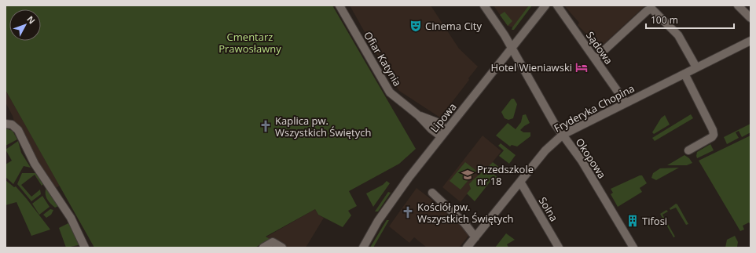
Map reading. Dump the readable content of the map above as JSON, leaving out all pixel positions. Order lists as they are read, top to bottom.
{
  "streets": {
    "street": [
      "Sądowa",
      "Ofiar Katynia",
      "Fryderyka Chopina",
      "Lipowa",
      "Okopowa",
      "Solna"
    ]
  },
  "crossings": [
    ["Sądowa", "Fryderyka Chopina"],
    ["Ofiar Katynia", "Lipowa"],
    ["Fryderyka Chopina", "Okopowa"],
    ["Fryderyka Chopina", "Solna"],
    ["Lipowa", "Okopowa"]
  ],
  "parks": ["Cmentarz Prawosławny"],
  "places": {
    "theatre": ["Cinema City"],
    "hotel": ["Hotel Wieniawski"],
    "church": ["Kaplica pw. Wszystkich Świętych", "Kościół pw. Wszystkich Świętych"],
    "school or university": ["Przedszkole nr 18"],
    "building": ["Tifosi"]
  },
  "scale_bar": "100 m",
  "north": "top right"
}
